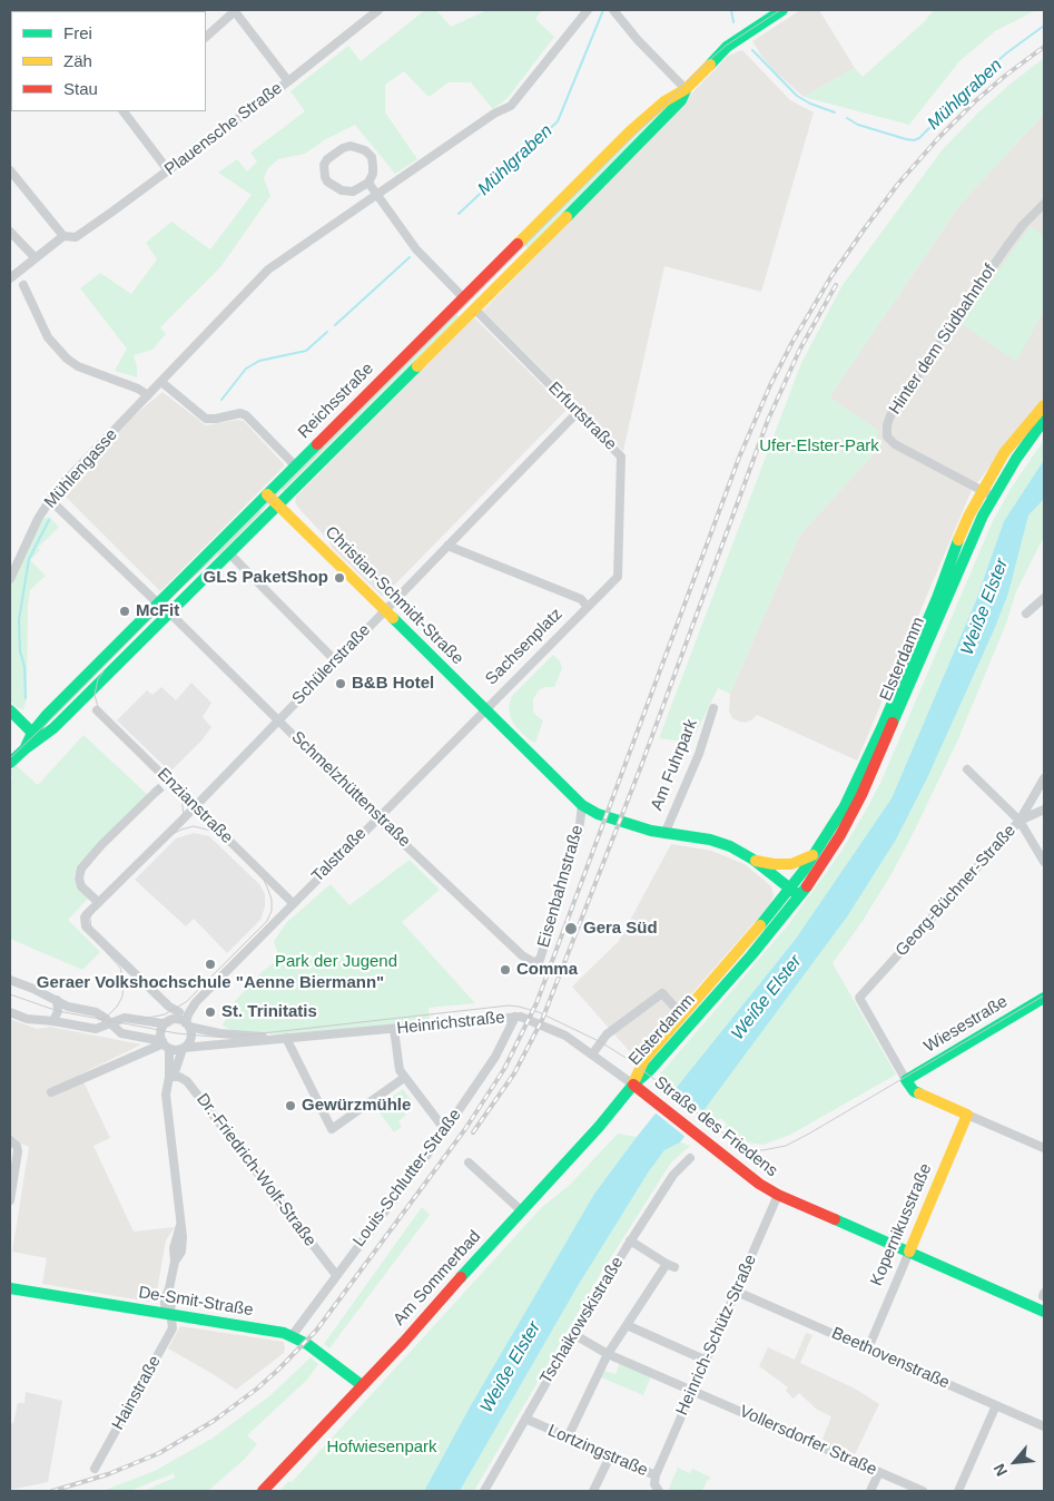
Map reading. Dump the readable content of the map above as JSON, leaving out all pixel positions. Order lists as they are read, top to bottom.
{
  "streets": {
    "main road": [
      "Reichsstraße",
      "Christian-Schmidt-Straße",
      "Sachsenplatz",
      "Elsterdamm",
      "Am Fuhrpark",
      "Wiesestraße",
      "Straße des Friedens",
      "Kopernikusstraße",
      "Am Sommerbad",
      "De-Smit-Straße"
    ],
    "street": [
      "Plauensche Straße",
      "Hinter dem Südbahnhof",
      "Erfurtstraße",
      "Mühlengasse",
      "Schülerstraße",
      "Schmelzhüttenstraße",
      "Enzianstraße",
      "Talstraße",
      "Eisenbahnstraße",
      "Georg-Büchner-Straße",
      "Heinrichstraße",
      "Dr.-Friedrich-Wolf-Straße",
      "Louis-Schlutter-Straße",
      "Tschaikowskistraße",
      "Heinrich-Schütz-Straße",
      "Beethovenstraße",
      "Hainstraße",
      "Vollersdorfer Straße",
      "Lortzingstraße"
    ]
  },
  "crossings": [
    ["Hinter dem Südbahnhof", "Elsterdamm"],
    ["Reichsstraße", "Erfurtstraße"],
    ["Reichsstraße", "Christian-Schmidt-Straße"],
    ["Reichsstraße", "Schmelzhüttenstraße"],
    ["Erfurtstraße", "Sachsenplatz"],
    ["Erfurtstraße", "Schülerstraße"],
    ["Christian-Schmidt-Straße", "Sachsenplatz"],
    ["Christian-Schmidt-Straße", "Schülerstraße"],
    ["Christian-Schmidt-Straße", "Talstraße"],
    ["Sachsenplatz", "Am Fuhrpark"],
    ["Sachsenplatz", "Talstraße"],
    ["Sachsenplatz", "Eisenbahnstraße"],
    ["Elsterdamm", "Am Fuhrpark"],
    ["Elsterdamm", "Heinrichstraße"],
    ["Elsterdamm", "Straße des Friedens"],
    ["Elsterdamm", "Am Sommerbad"],
    ["Schülerstraße", "Schmelzhüttenstraße"],
    ["Schülerstraße", "Enzianstraße"],
    ["Schülerstraße", "Talstraße"],
    ["Am Fuhrpark", "Eisenbahnstraße"],
    ["Schmelzhüttenstraße", "Talstraße"],
    ["Schmelzhüttenstraße", "Eisenbahnstraße"],
    ["Enzianstraße", "Talstraße"],
    ["Talstraße", "Heinrichstraße"],
    ["Talstraße", "Hainstraße"],
    ["Georg-Büchner-Straße", "Wiesestraße"],
    ["Heinrichstraße", "Straße des Friedens"],
    ["Heinrichstraße", "Louis-Schlutter-Straße"],
    ["Heinrichstraße", "Am Sommerbad"],
    ["Heinrichstraße", "Hainstraße"],
    ["Straße des Friedens", "Kopernikusstraße"],
    ["Straße des Friedens", "Am Sommerbad"],
    ["Straße des Friedens", "Heinrich-Schütz-Straße"],
    ["Dr.-Friedrich-Wolf-Straße", "Louis-Schlutter-Straße"],
    ["Dr.-Friedrich-Wolf-Straße", "Hainstraße"],
    ["Louis-Schlutter-Straße", "De-Smit-Straße"],
    ["Kopernikusstraße", "Beethovenstraße"],
    ["Am Sommerbad", "De-Smit-Straße"],
    ["De-Smit-Straße", "Hainstraße"],
    ["Tschaikowskistraße", "Vollersdorfer Straße"],
    ["Tschaikowskistraße", "Lortzingstraße"],
    ["Heinrich-Schütz-Straße", "Beethovenstraße"],
    ["Heinrich-Schütz-Straße", "Vollersdorfer Straße"],
    ["Heinrich-Schütz-Straße", "Lortzingstraße"]
  ],
  "water": ["Mühlgraben", "Weiße Elster"],
  "parks": ["Ufer-Elster-Park", "Park der Jugend", "Hofwiesenpark"],
  "places": [
    "GLS PaketShop",
    "McFit",
    "B&B Hotel",
    "Gera Süd",
    "Geraer Volkshochschule \"Aenne Biermann\"",
    "Comma",
    "St. Trinitatis",
    "Gewürzmühle"
  ],
  "legend": ["Frei", "Zäh", "Stau"],
  "north": "bottom left"
}
